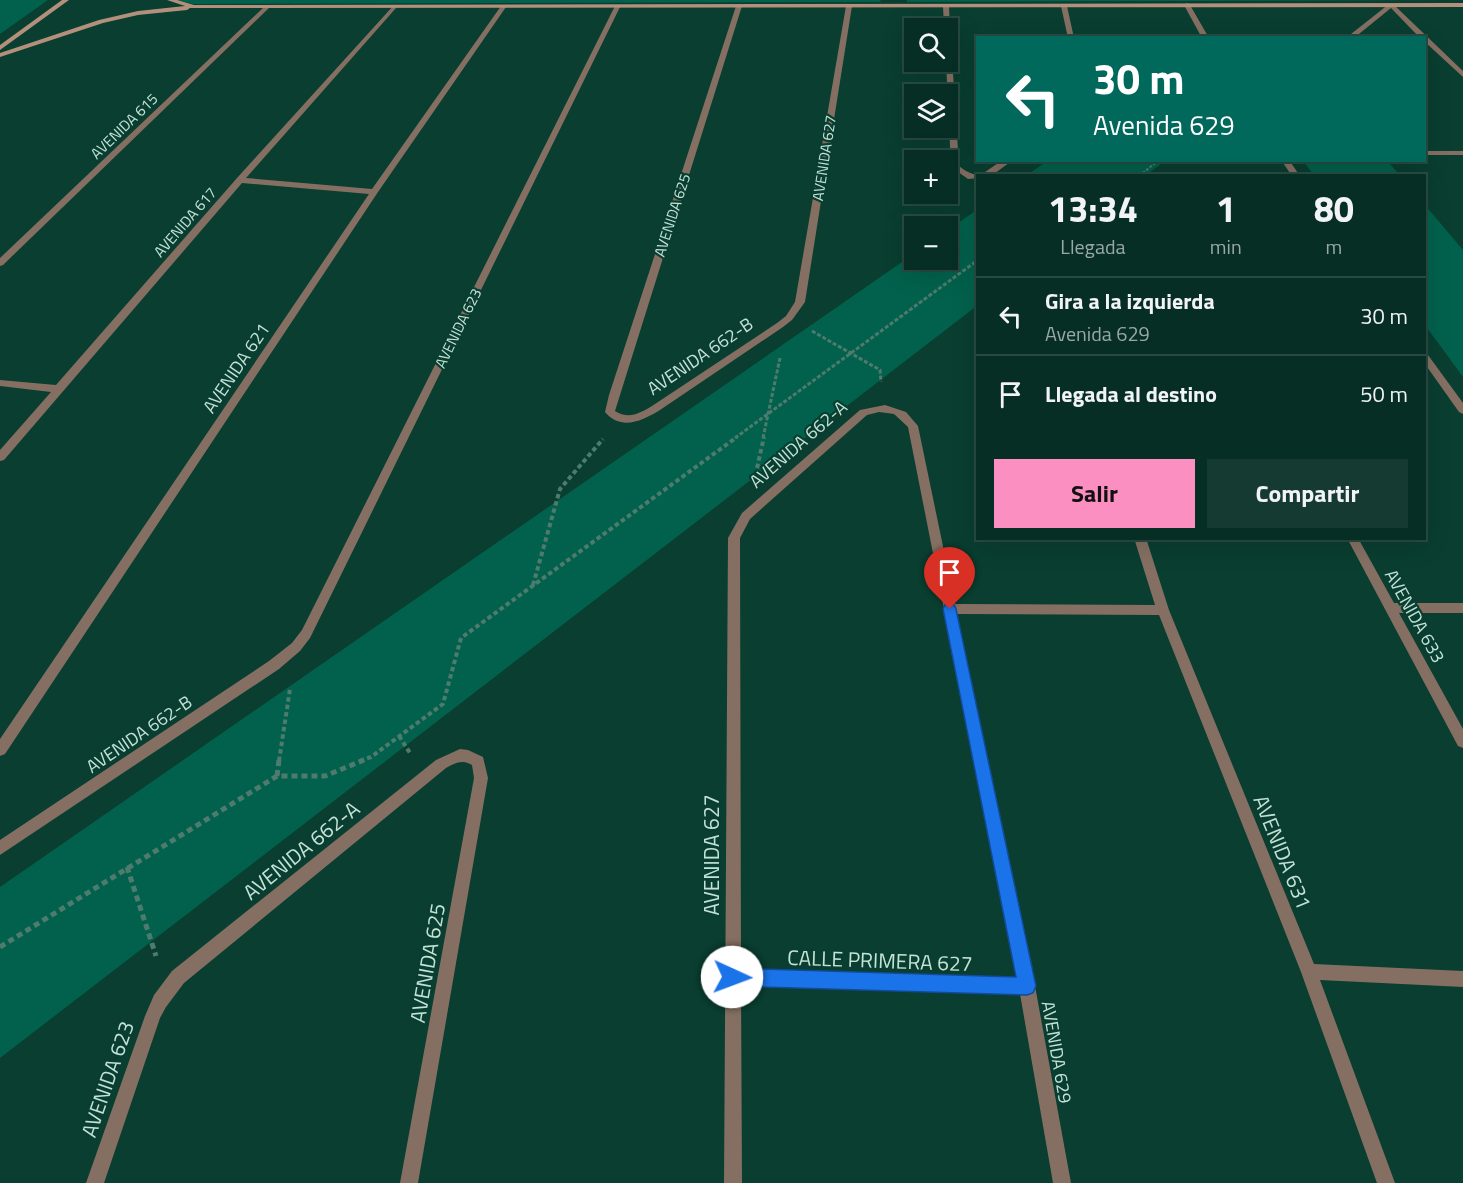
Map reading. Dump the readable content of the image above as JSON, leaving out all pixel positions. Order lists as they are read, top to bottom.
{
  "streets": {
    "street": [
      "AVENIDA 615",
      "AVENIDA 627",
      "AVENIDA 625",
      "AVENIDA 617",
      "AVENIDA 623",
      "AVENIDA 662-B",
      "AVENIDA 621",
      "AVENIDA 662-A",
      "AVENIDA 633",
      "AVENIDA 631",
      "CALLE PRIMERA 627",
      "AVENIDA 629"
    ]
  },
  "crossings": [
    ["AVENIDA 627", "AVENIDA 662-B"],
    ["AVENIDA 627", "AVENIDA 662-A"],
    ["AVENIDA 627", "CALLE PRIMERA 627"],
    ["AVENIDA 625", "AVENIDA 662-B"],
    ["AVENIDA 625", "AVENIDA 662-A"],
    ["AVENIDA 623", "AVENIDA 662-B"],
    ["AVENIDA 623", "AVENIDA 662-A"],
    ["AVENIDA 662-A", "AVENIDA 629"],
    ["CALLE PRIMERA 627", "AVENIDA 629"]
  ],
  "page": {
    "map_buttons": ["+", "−"],
    "turn": ["30 m", "Avenida 629"],
    "eta": [
      "13:34",
      "Llegada",
      "1",
      "min",
      "80",
      "m"
    ],
    "list": [
      {
        "name": "Gira a la izquierda",
        "note": "Avenida 629",
        "value": "30 m"
      },
      {
        "name": "Llegada al destino",
        "value": "50 m"
      }
    ],
    "buttons": ["Salir", "Compartir"]
  }
}
